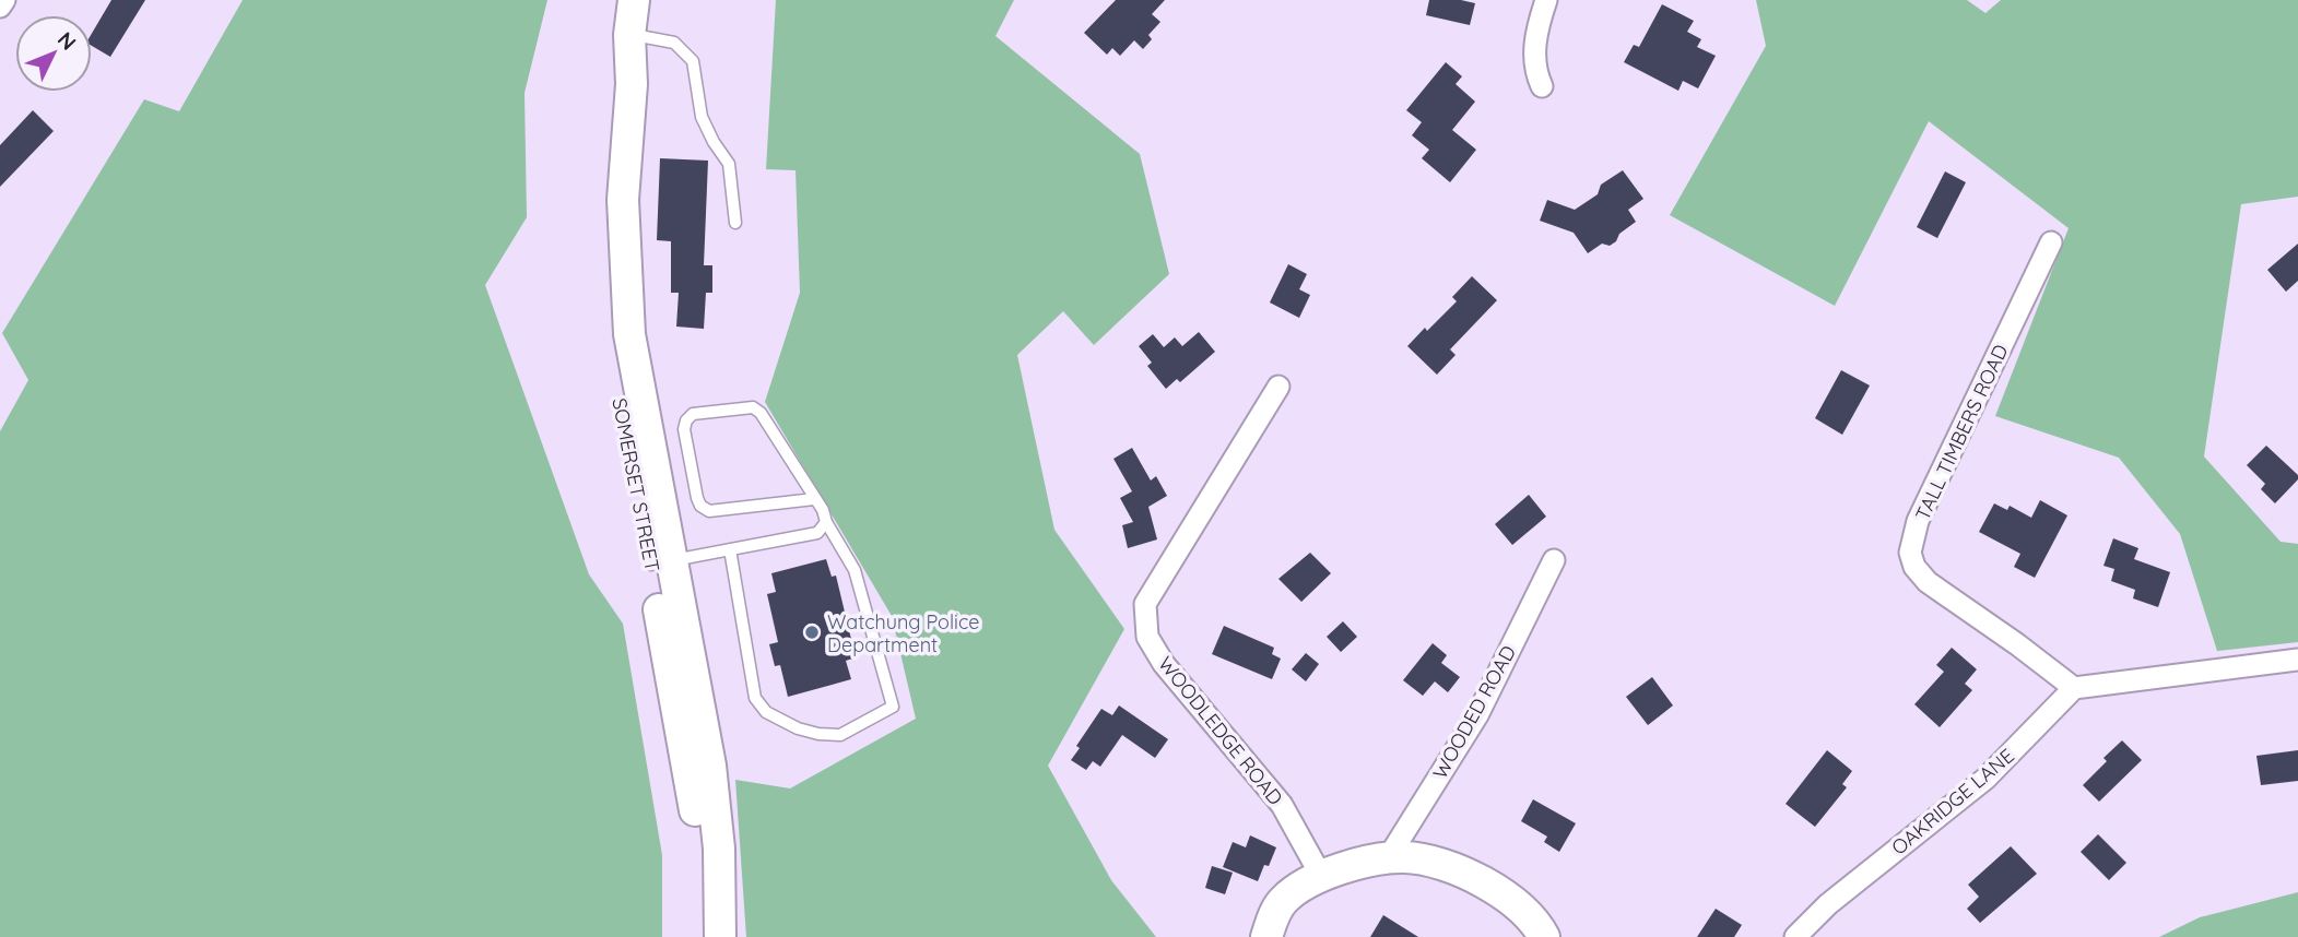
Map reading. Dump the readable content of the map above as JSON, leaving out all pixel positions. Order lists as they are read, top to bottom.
{
  "streets": {
    "main road": ["SOMERSET STREET"],
    "street": [
      "TALL TIMBERS ROAD",
      "WOODED ROAD",
      "WOODLEDGE ROAD",
      "OAKRIDGE LANE"
    ]
  },
  "crossings": [
    ["TALL TIMBERS ROAD", "OAKRIDGE LANE"]
  ],
  "places": ["Watchung Police Department"],
  "north": "top right"
}
